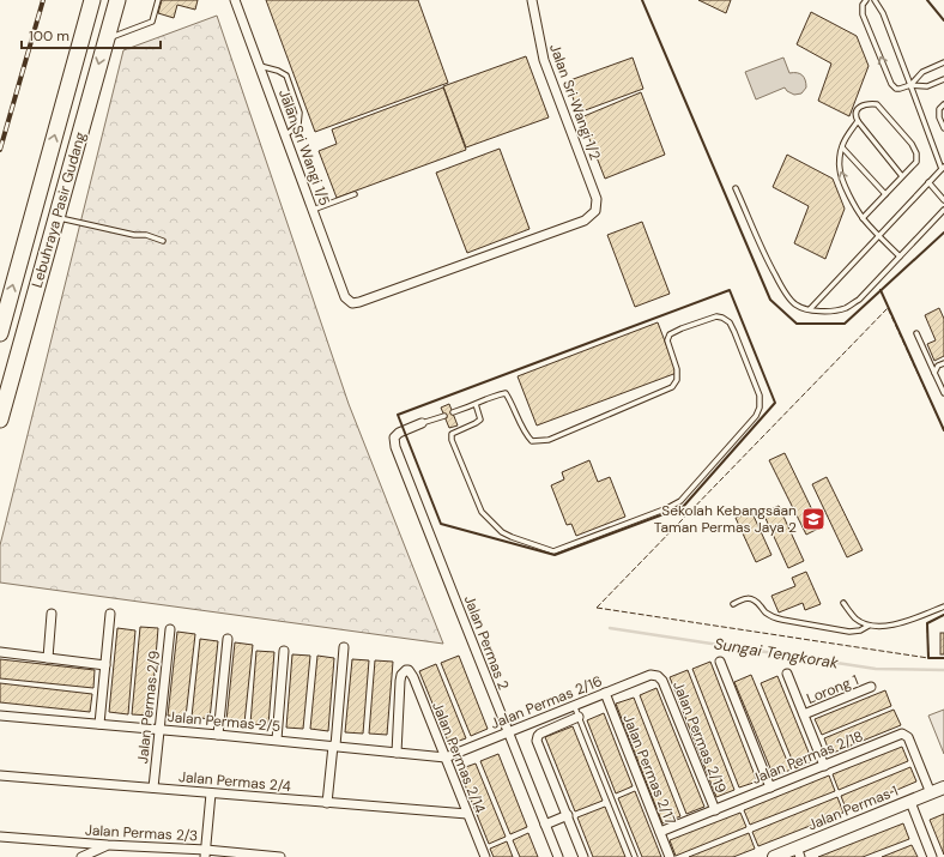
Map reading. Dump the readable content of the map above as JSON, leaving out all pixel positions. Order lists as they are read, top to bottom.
{
  "streets": {
    "highway": ["Lebuhraya Pasir Gudang"],
    "street": [
      "Jalan Sri Wangi 1/2",
      "Jalan Sri Wangi 1/5",
      "Jalan Permas 2",
      "Lorong 1",
      "Jalan Permas 2/16",
      "Jalan Permas 2/9",
      "Jalan Permas 2/5",
      "Jalan Permas 2/19",
      "Jalan Permas 2/14",
      "Jalan Permas 2/18",
      "Jalan Permas 2/17",
      "Jalan Permas 2/4",
      "Jalan Permas 1",
      "Jalan Permas 2/3"
    ]
  },
  "crossings": [
    ["Jalan Sri Wangi 1/2", "Jalan Sri Wangi 1/5"],
    ["Jalan Permas 2", "Jalan Permas 2/16"],
    ["Jalan Permas 2/16", "Jalan Permas 2/5"],
    ["Jalan Permas 2/16", "Jalan Permas 2/19"],
    ["Jalan Permas 2/16", "Jalan Permas 2/14"],
    ["Jalan Permas 2/16", "Jalan Permas 2/17"],
    ["Jalan Permas 2/9", "Jalan Permas 2/5"],
    ["Jalan Permas 2/9", "Jalan Permas 2/4"],
    ["Jalan Permas 2/5", "Jalan Permas 2/14"],
    ["Jalan Permas 2/19", "Jalan Permas 2/18"],
    ["Jalan Permas 2/14", "Jalan Permas 2/4"],
    ["Jalan Permas 2/18", "Jalan Permas 2/17"],
    ["Jalan Permas 2/18", "Jalan Permas 1"]
  ],
  "water": ["Sungai Tengkorak"],
  "places": {
    "school or university": ["Sekolah Kebangsaan Taman Permas Jaya 2"]
  },
  "scale_bar": "100 m"
}
